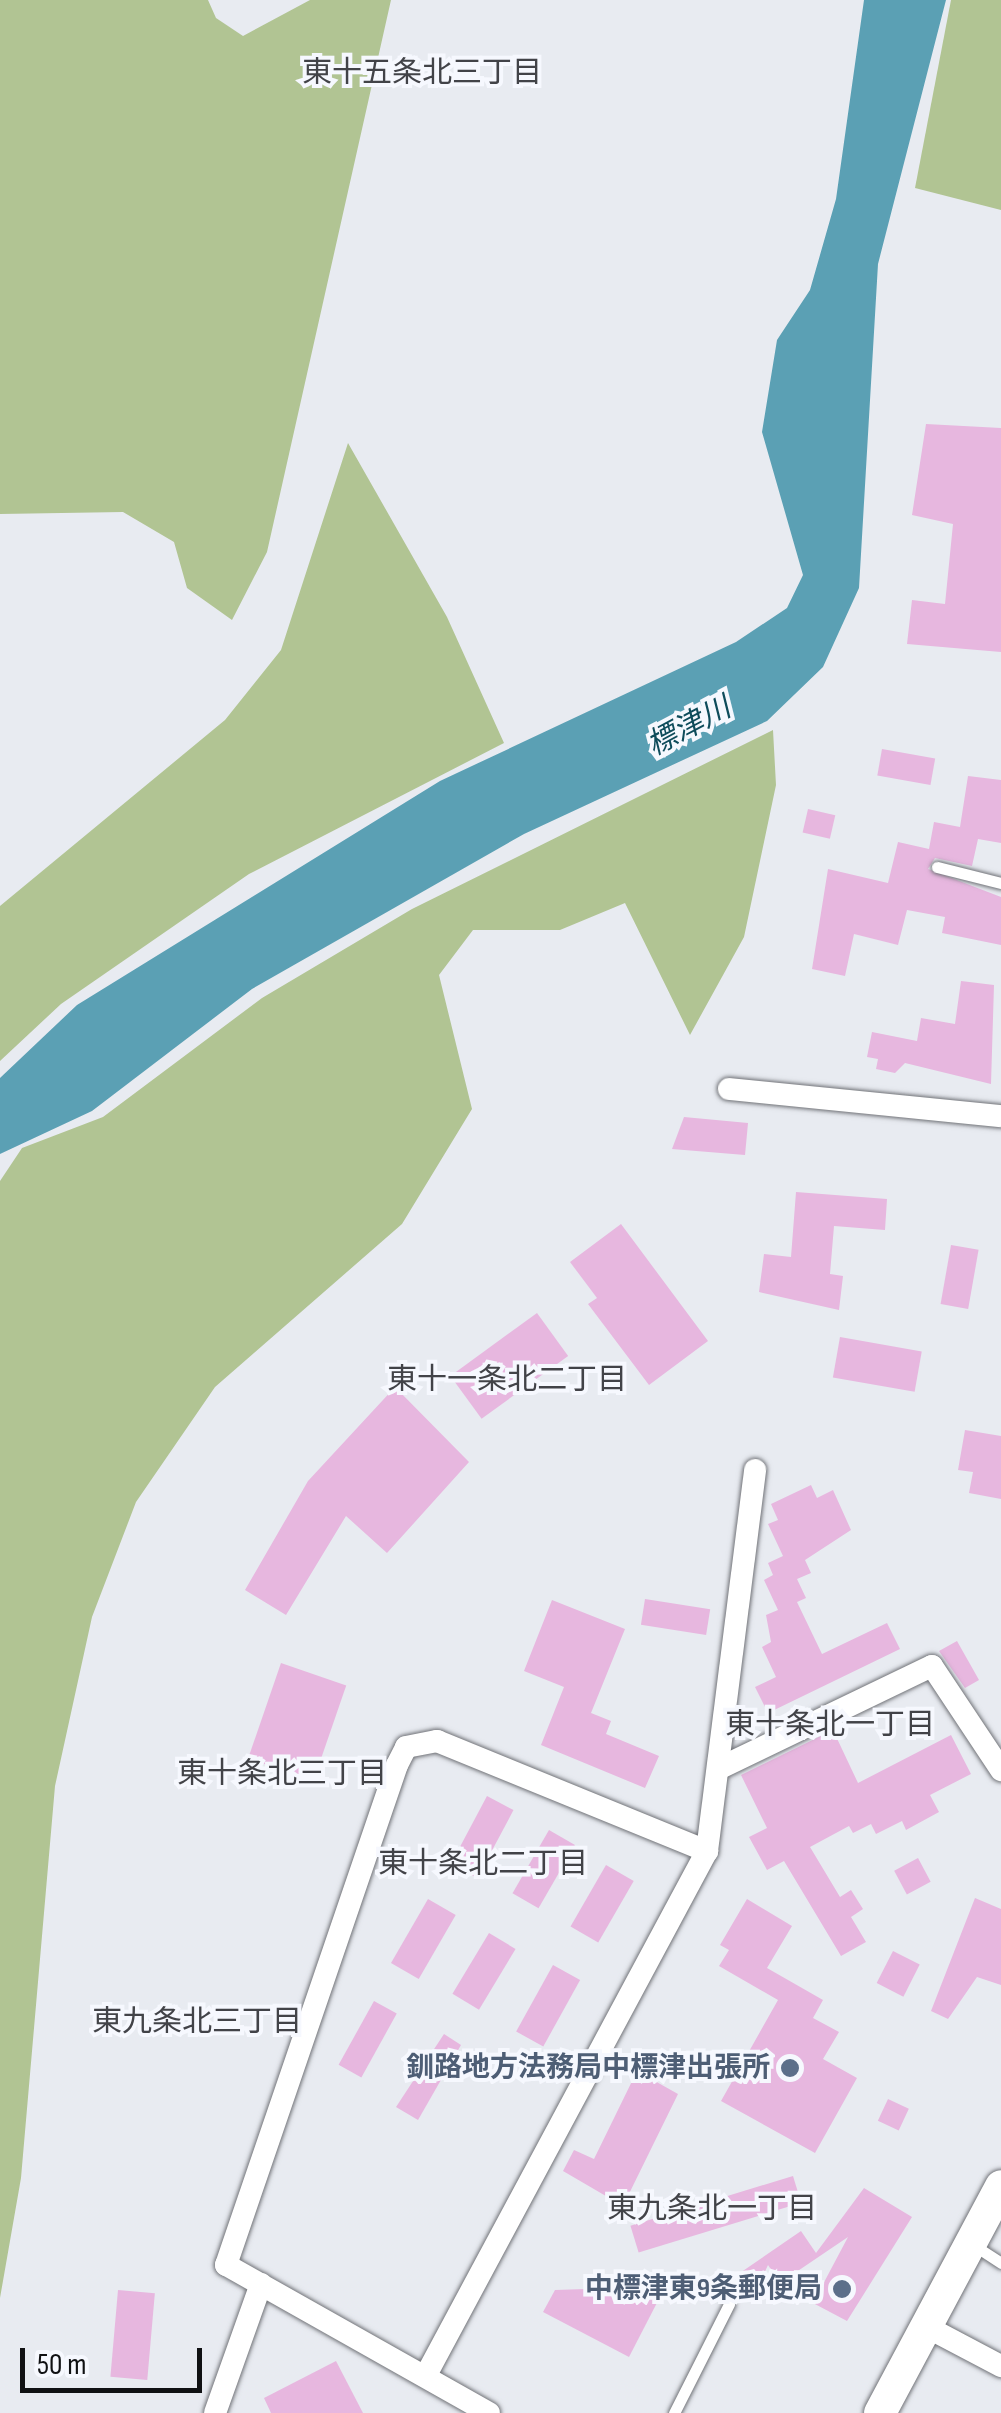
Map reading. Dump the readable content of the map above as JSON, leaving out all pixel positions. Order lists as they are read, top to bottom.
{
  "districts": [
    "東十五条北三丁目",
    "東十一条北二丁目",
    "東十条北一丁目",
    "東十条北三丁目",
    "東十条北二丁目",
    "東九条北三丁目",
    "東九条北一丁目"
  ],
  "water": ["標津川"],
  "places": ["釧路地方法務局中標津出張所", "中標津東9条郵便局"],
  "scale_bar": "50 m"
}
